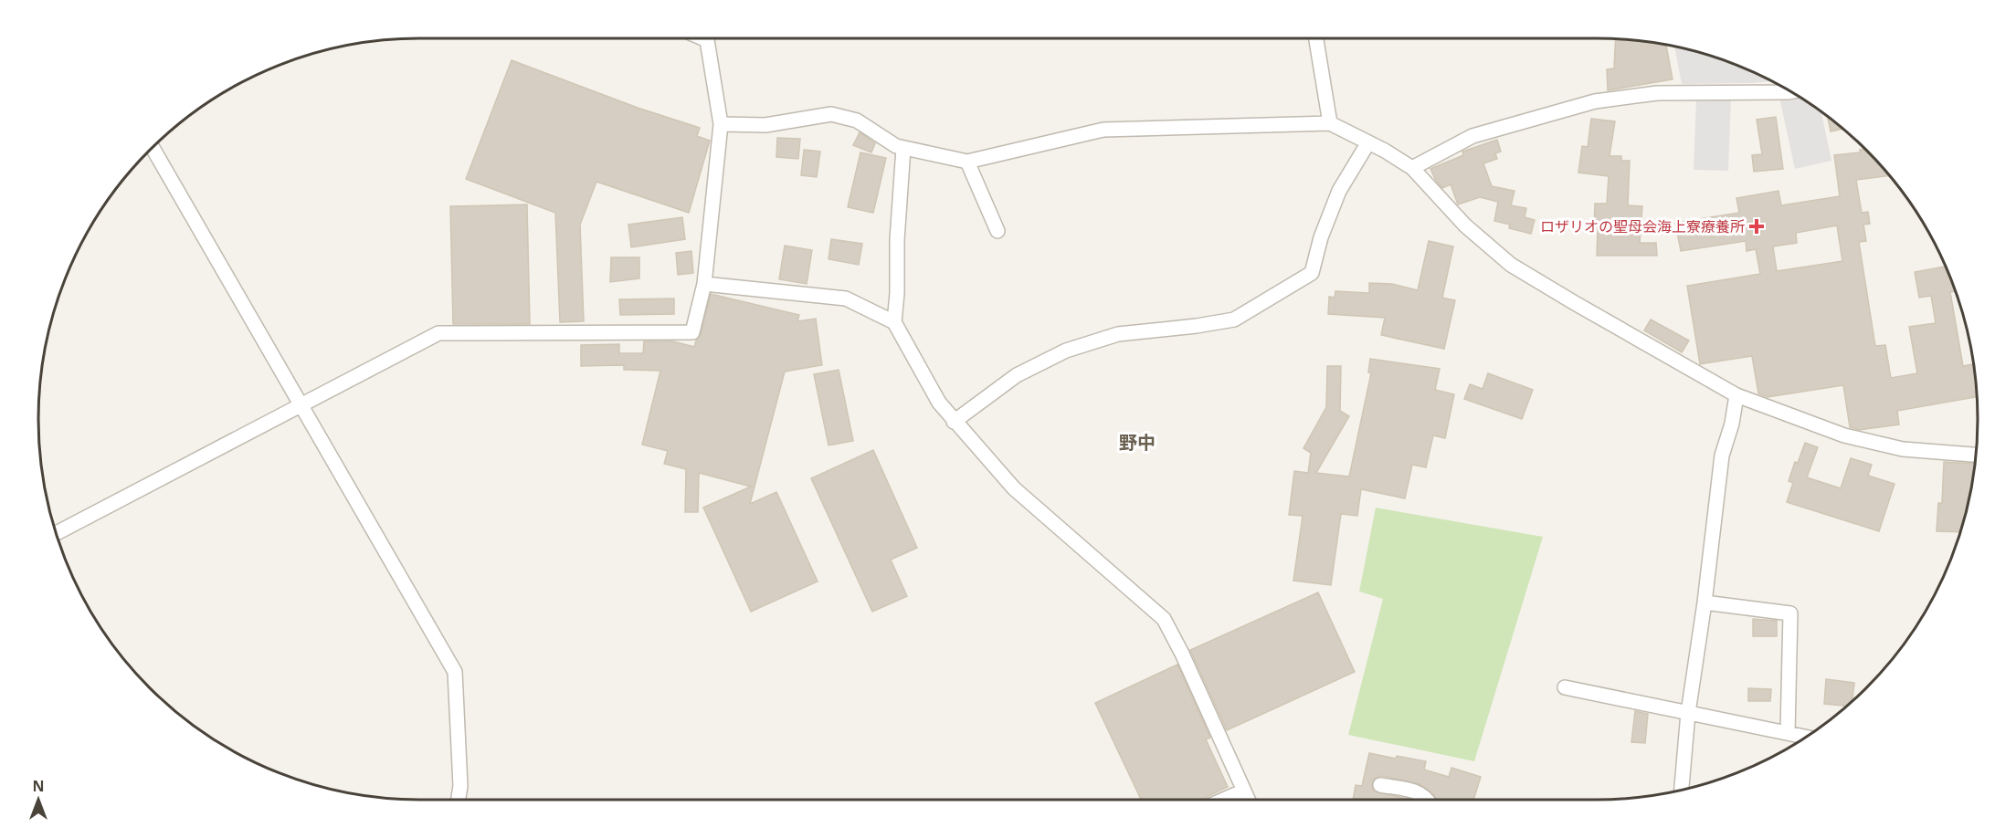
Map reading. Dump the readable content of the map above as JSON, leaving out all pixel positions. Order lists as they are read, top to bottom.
{
  "districts": ["野中"],
  "places": {
    "health": ["ロザリオの聖母会海上寮療養所"]
  },
  "north": "top"
}
